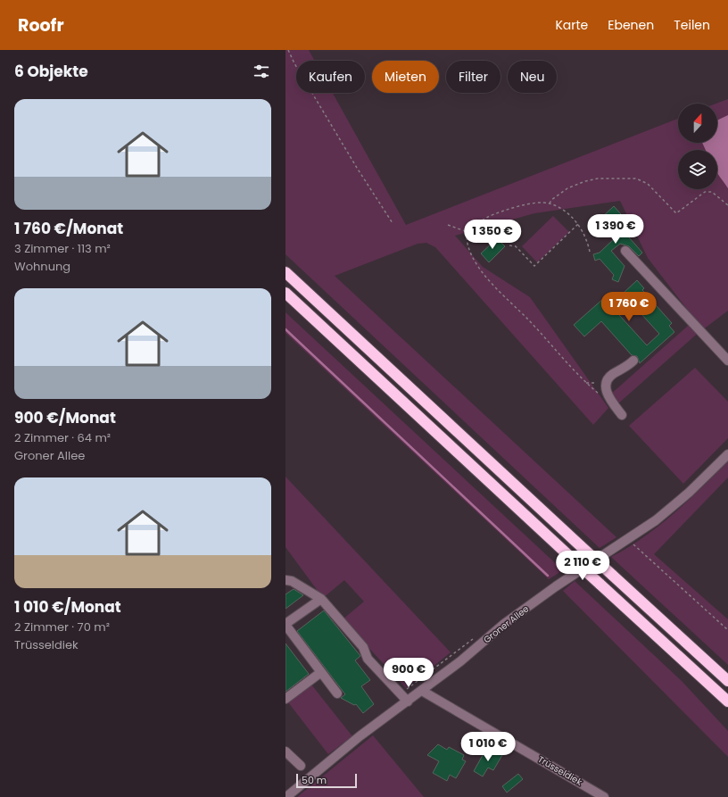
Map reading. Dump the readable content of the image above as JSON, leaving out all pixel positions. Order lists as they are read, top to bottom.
{
  "streets": {
    "street": ["Groner Allee", "Trüsseldiek"]
  },
  "crossings": [
    ["Groner Allee", "Trüsseldiek"]
  ],
  "scale_bar": "50 m",
  "north": "top",
  "page": {
    "header": "Roofr",
    "nav": ["Karte", "Ebenen", "Teilen"],
    "heading": "6 Objekte",
    "chip": [
      "Kaufen",
      "Mieten",
      "Filter",
      "Neu"
    ],
    "list": [
      {
        "name": "1 760 €/Monat",
        "note": "3 Zimmer · 113 m² · Wohnung"
      },
      {
        "name": "900 €/Monat",
        "note": "2 Zimmer · 64 m² · Groner Allee"
      },
      {
        "name": "1 010 €/Monat",
        "note": "2 Zimmer · 70 m² · Trüsseldiek"
      }
    ],
    "price": [
      "1 390 €",
      "1 350 €",
      "1 760 €",
      "2 110 €",
      "900 €",
      "1 010 €"
    ],
    "scale": "50 m"
  }
}
